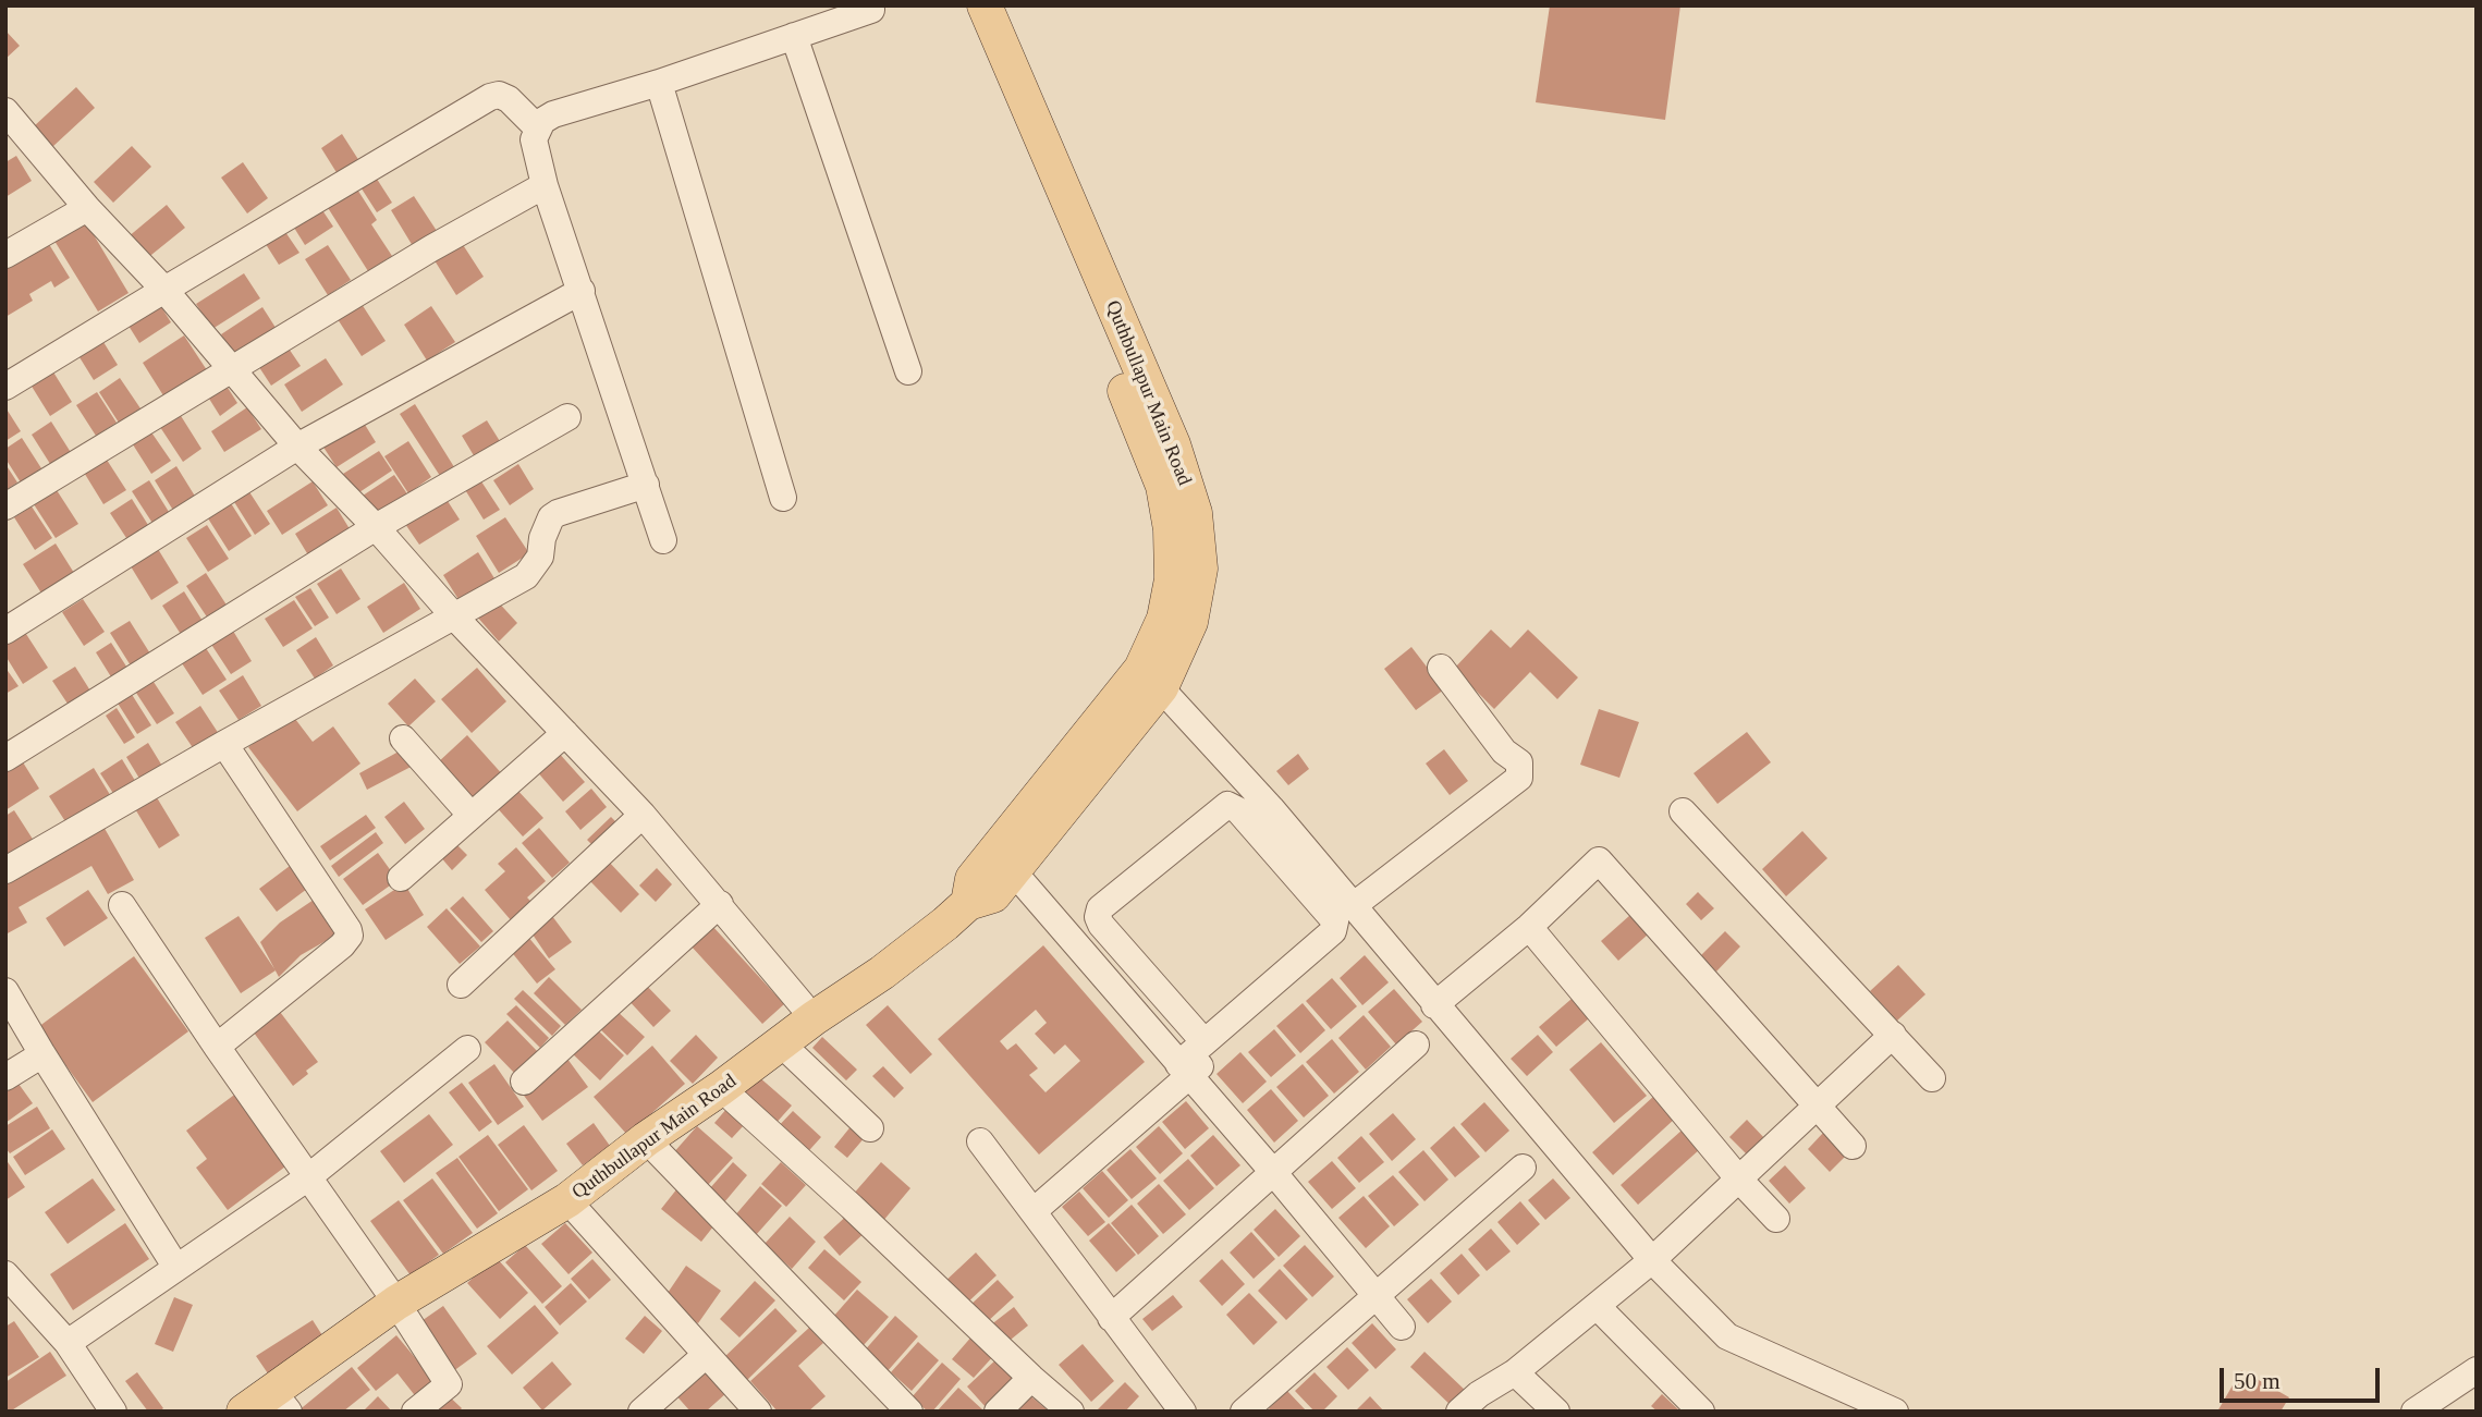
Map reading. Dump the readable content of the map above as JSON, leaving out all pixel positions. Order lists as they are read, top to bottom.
{
  "streets": {
    "main road": ["Quthbullapur Main Road"]
  },
  "scale_bar": "50 m"
}
